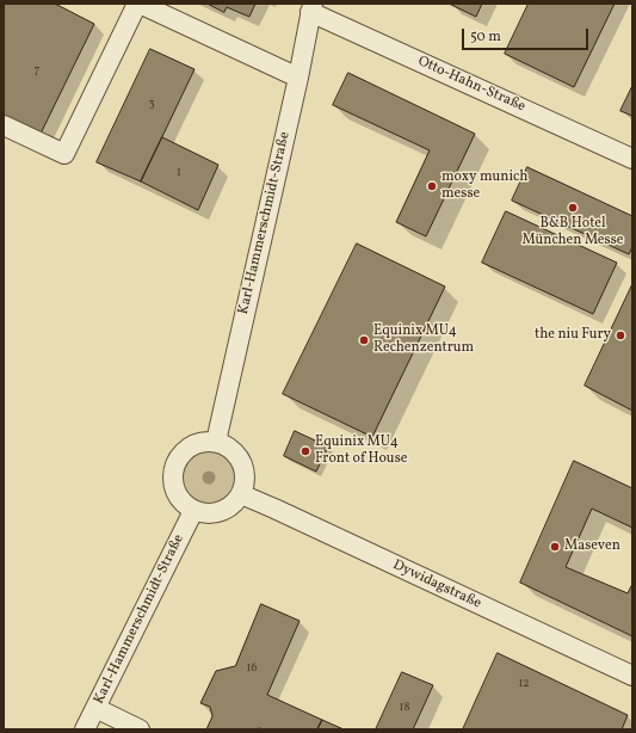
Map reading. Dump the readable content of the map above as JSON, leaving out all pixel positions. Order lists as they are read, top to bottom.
{
  "streets": {
    "street": ["Otto-Hahn-Straße", "Karl-Hammerschmidt-Straße", "Dywidagstraße"]
  },
  "crossings": [
    ["Otto-Hahn-Straße", "Karl-Hammerschmidt-Straße"],
    ["Karl-Hammerschmidt-Straße", "Dywidagstraße"]
  ],
  "places": [
    "moxy munich messe",
    "B&B Hotel München Messe",
    "the niu Fury",
    "Equinix MU4 Rechenzentrum",
    "Equinix MU4 Front of House",
    "Maseven"
  ],
  "house_numbers": [
    "7",
    "3",
    "1",
    "16",
    "12",
    "18"
  ],
  "scale_bar": "50 m"
}
